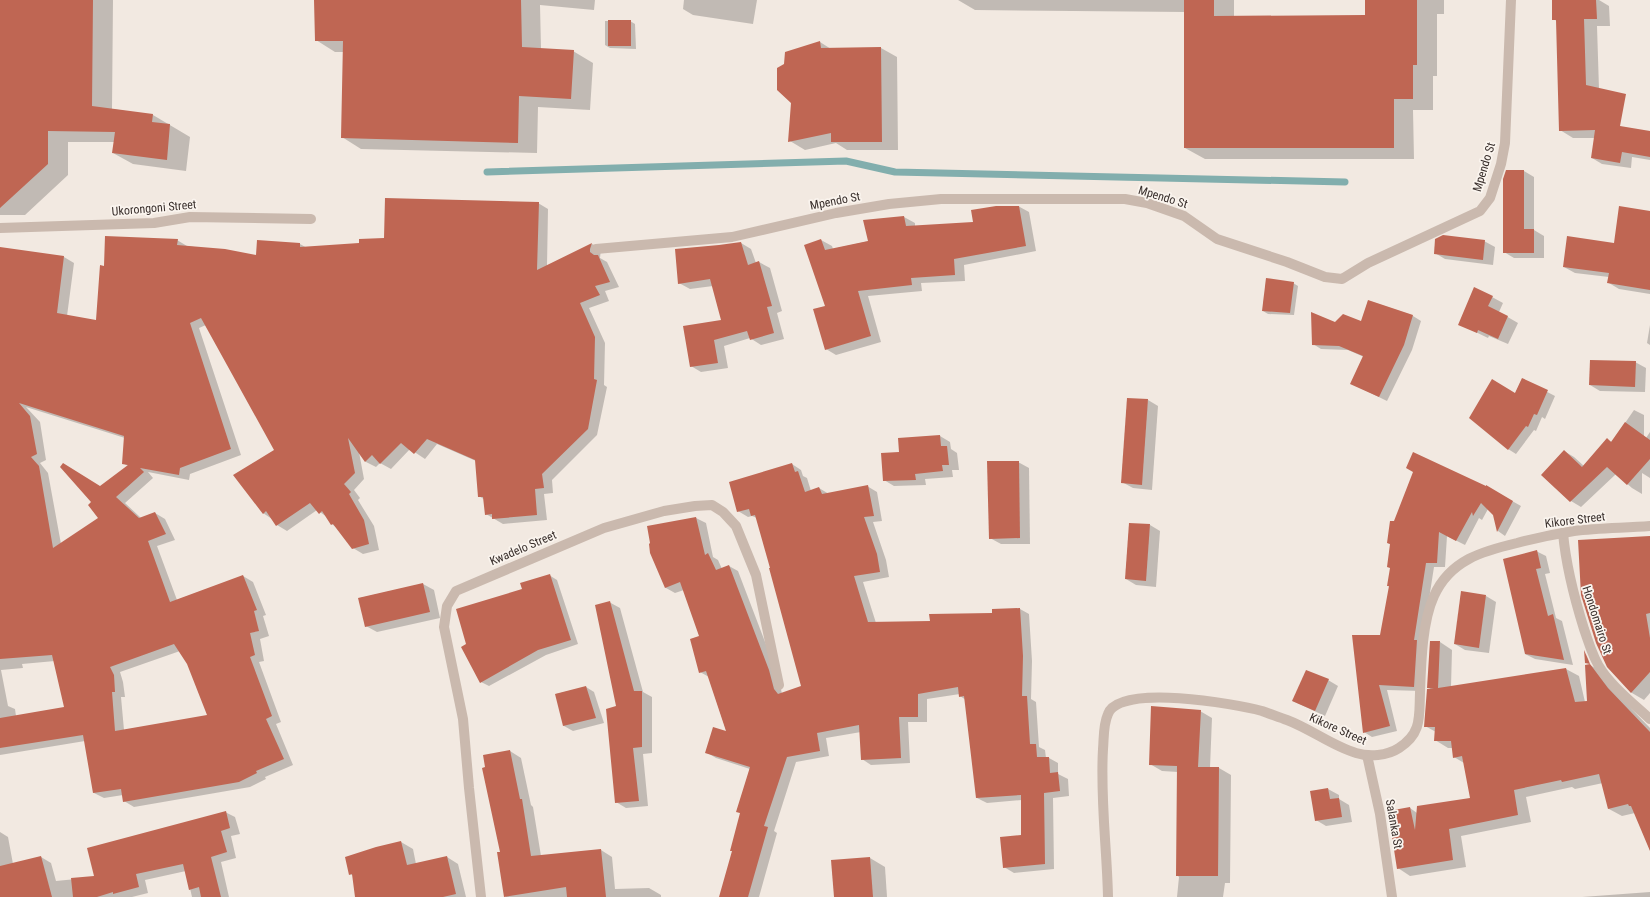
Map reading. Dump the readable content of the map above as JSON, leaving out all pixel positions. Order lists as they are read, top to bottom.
{
  "streets": {
    "street": [
      "Mpendo St",
      "Ukorongoni Street",
      "Kikore Street",
      "Kwadelo Street",
      "Hondomairo St",
      "Salanka St"
    ]
  },
  "crossings": [
    ["Kikore Street", "Hondomairo St"],
    ["Kikore Street", "Salanka St"]
  ]
}
